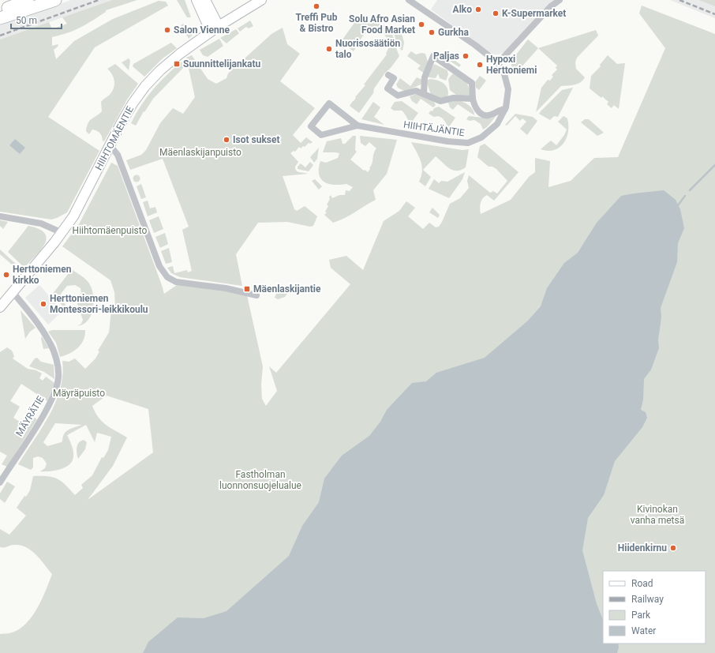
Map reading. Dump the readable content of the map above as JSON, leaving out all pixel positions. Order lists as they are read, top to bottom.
{
  "streets": {
    "street": ["HIIHTÄJÄNTIE", "HIIHTOMÄENTIE", "MÄYRÄTIE"]
  },
  "crossings": [
    ["HIIHTOMÄENTIE", "MÄYRÄTIE"]
  ],
  "parks": [
    "Mäenlaskijanpuisto",
    "Hiihtomäenpuisto",
    "Mäyräpuisto",
    "Fastholman luonnonsuojelualue",
    "Kivinokan vanha metsä"
  ],
  "places": {
    "other": [
      "Treffi Pub & Bistro",
      "Alko",
      "K-Supermarket",
      "Solu Afro Asian Food Market",
      "Salon Vienne",
      "Gurkha",
      "Nuorisosäätiön talo",
      "Paljas",
      "Hypoxi Herttoniemi",
      "Isot sukset",
      "Herttoniemen kirkko",
      "Herttoniemen Montessori-leikkikoulu",
      "Hiidenkirnu"
    ],
    "transit": ["Suunnittelijankatu", "Mäenlaskijantie"]
  },
  "legend": [
    "Road",
    "Railway",
    "Park",
    "Water"
  ],
  "scale_bar": "50 m"
}
